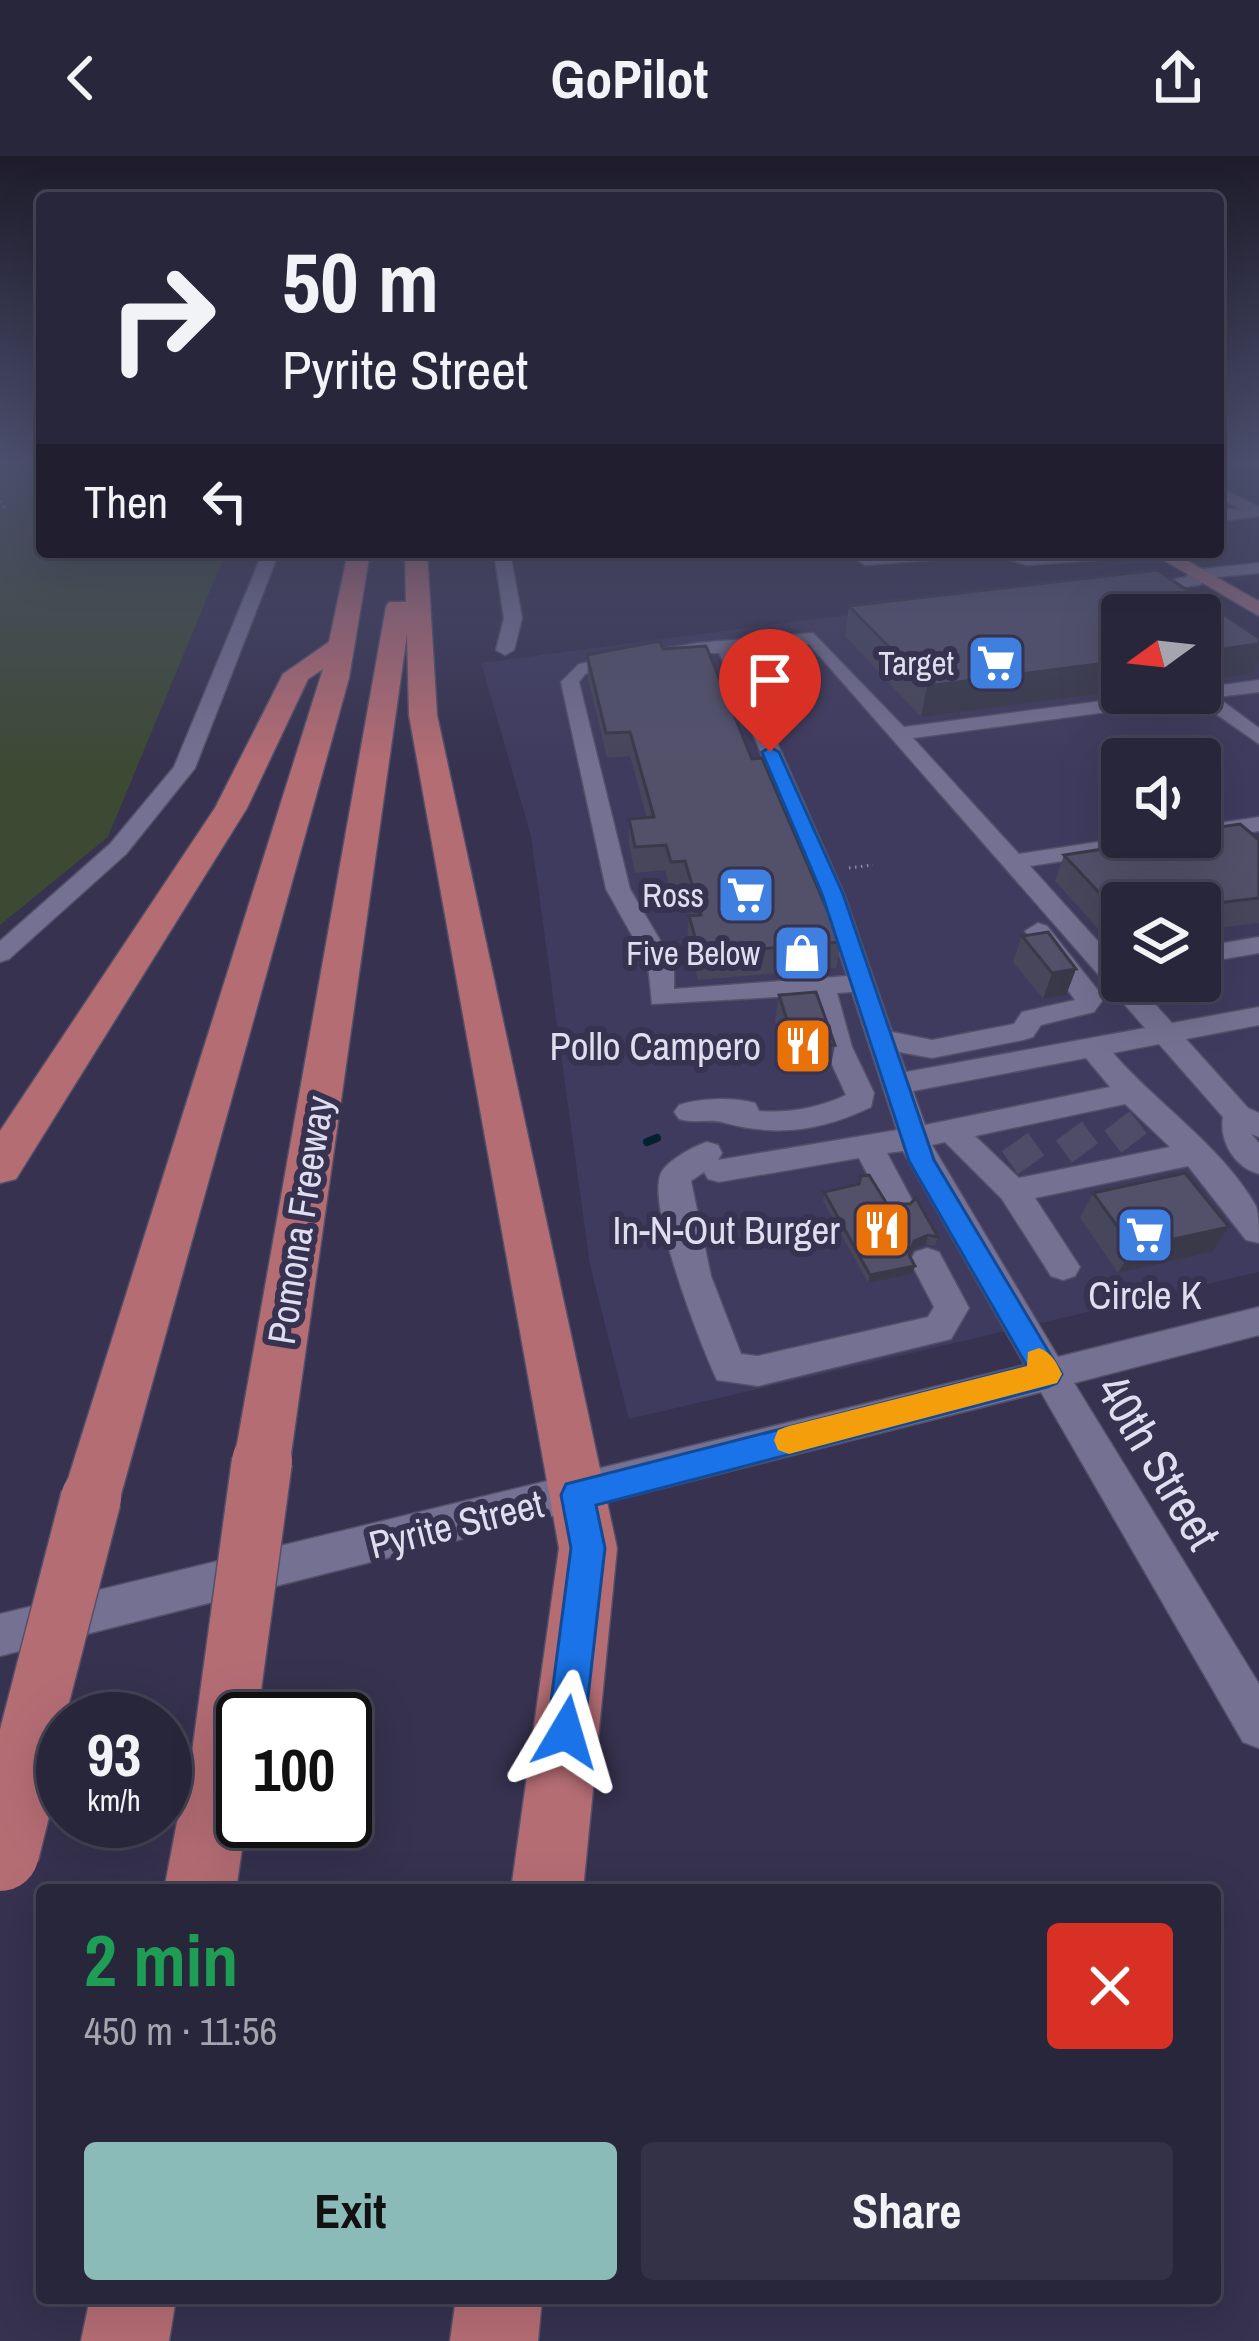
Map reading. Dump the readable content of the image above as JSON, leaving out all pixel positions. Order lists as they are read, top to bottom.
{
  "streets": {
    "highway": ["Pomona Freeway"],
    "street": ["40th Street", "Pyrite Street"]
  },
  "crossings": [
    ["40th Street", "Pyrite Street"]
  ],
  "places": {
    "supermarket": ["Target", "Ross", "Circle K"],
    "shop": ["Five Below"],
    "restaurant": ["Pollo Campero", "In-N-Out Burger"]
  },
  "north": "left",
  "page": {
    "header": "GoPilot",
    "turn": ["50 m", "Pyrite Street"],
    "then": "Then",
    "speed": "93 km/h",
    "limit": "100",
    "heading": ["2 min", "450 m · 11:56"],
    "buttons": ["Exit", "Share"]
  }
}
